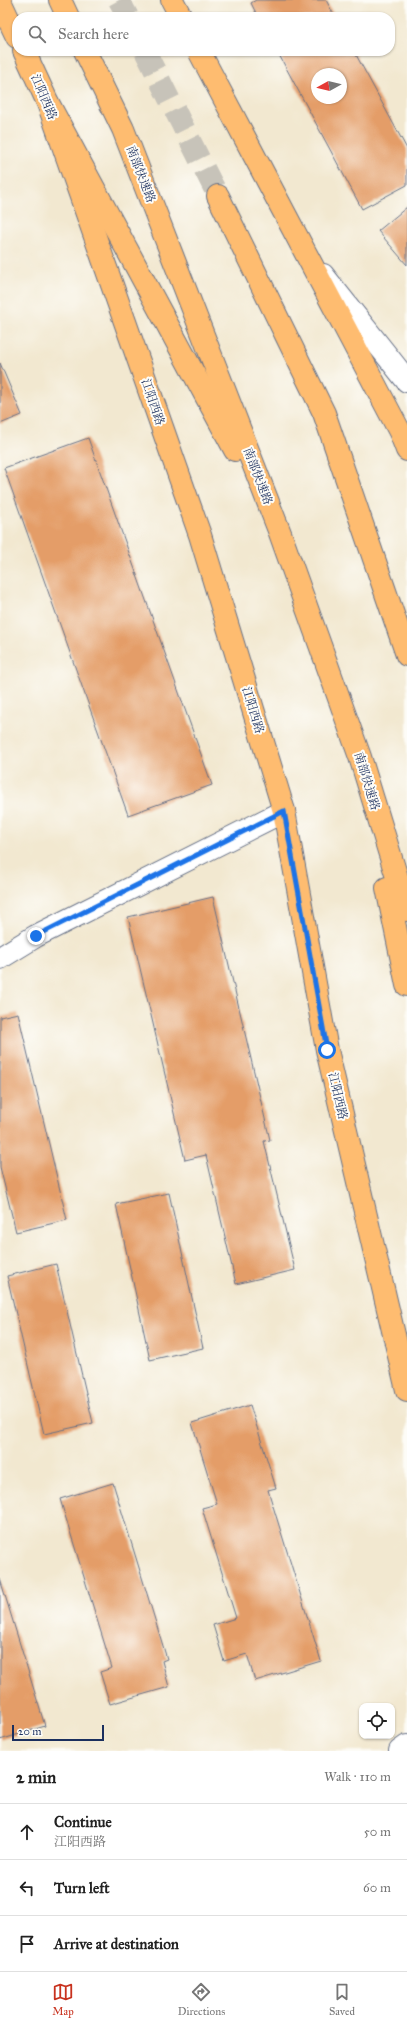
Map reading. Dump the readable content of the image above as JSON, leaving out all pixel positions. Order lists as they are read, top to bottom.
{
  "streets": {
    "main road": ["江阳西路", "南部快速路"]
  },
  "scale_bar": "20 m",
  "north": "left",
  "page": {
    "search": "Search here",
    "scale": "20 m",
    "heading": ["2 min", "Walk · 110 m"],
    "list": [
      ["Continue", "江阳西路", "50 m"],
      ["Turn left", "60 m"],
      "Arrive at destination"
    ],
    "nav": ["Map", "Directions", "Saved"]
  }
}
